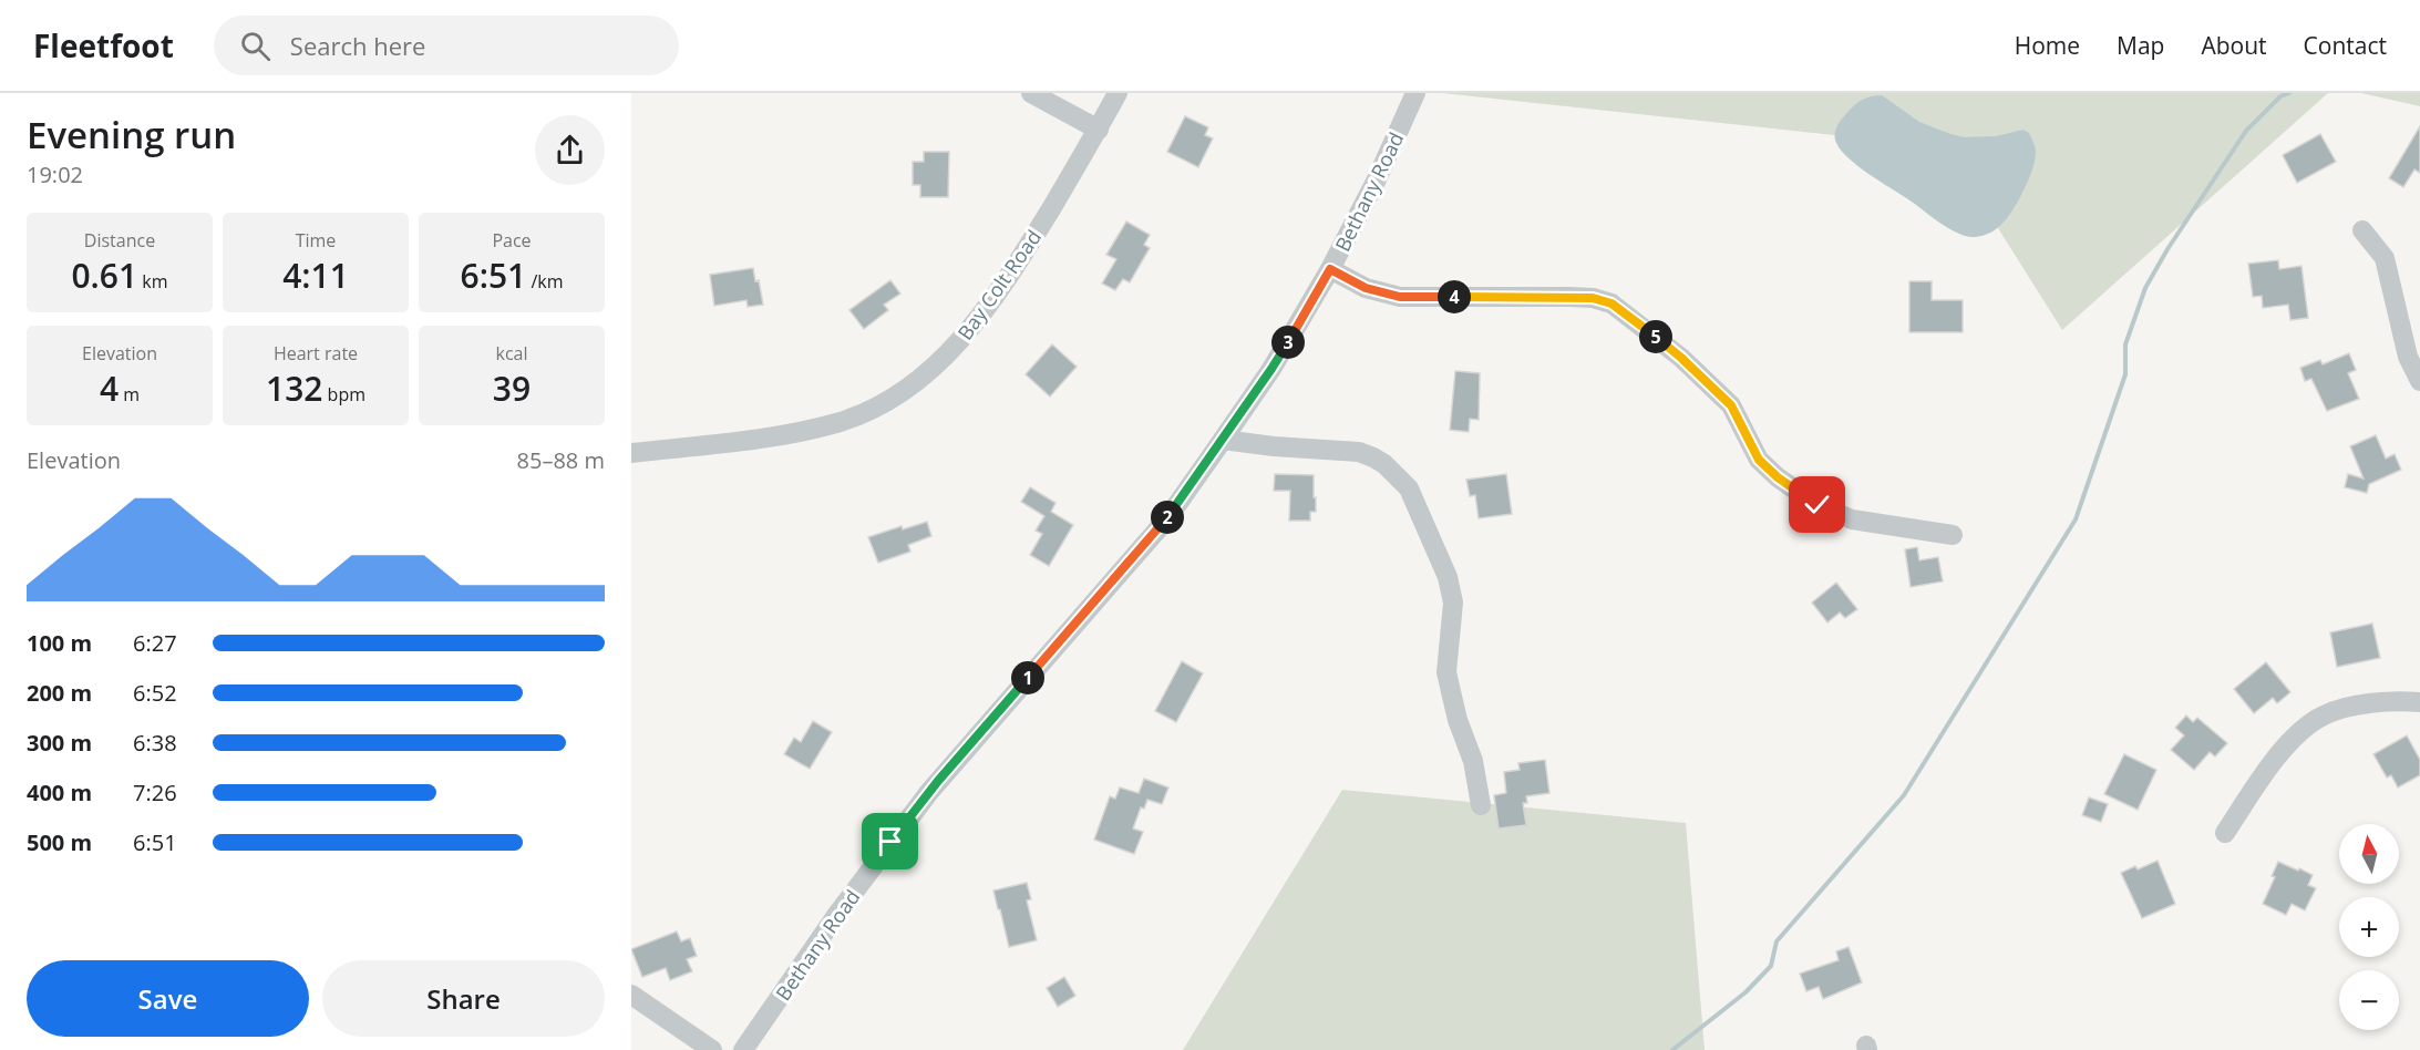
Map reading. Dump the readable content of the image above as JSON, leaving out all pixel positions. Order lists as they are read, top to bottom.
{
  "streets": {
    "street": ["Bethany Road", "Bay Colt Road"]
  },
  "north": "top",
  "page": {
    "header": "Fleetfoot",
    "search": "Search here",
    "nav": [
      "Home",
      "Map",
      "About",
      "Contact"
    ],
    "heading": ["Evening run", "19:02"],
    "stats": [
      ["Distance", "0.61 km"],
      ["Time", "4:11"],
      ["Pace", "6:51 /km"],
      ["Elevation", "4 m"],
      ["Heart rate", "132 bpm"],
      ["kcal", "39"]
    ],
    "pins": [
      "4",
      "5",
      "3",
      "2",
      "1"
    ],
    "chart": ["Elevation", "85–88 m"],
    "list": [
      {
        "name": "100 m",
        "note": "6:27"
      },
      {
        "name": "200 m",
        "note": "6:52"
      },
      {
        "name": "300 m",
        "note": "6:38"
      },
      {
        "name": "400 m",
        "note": "7:26"
      },
      {
        "name": "500 m",
        "note": "6:51"
      }
    ],
    "map_buttons": ["+", "−"],
    "buttons": ["Save", "Share"]
  }
}
